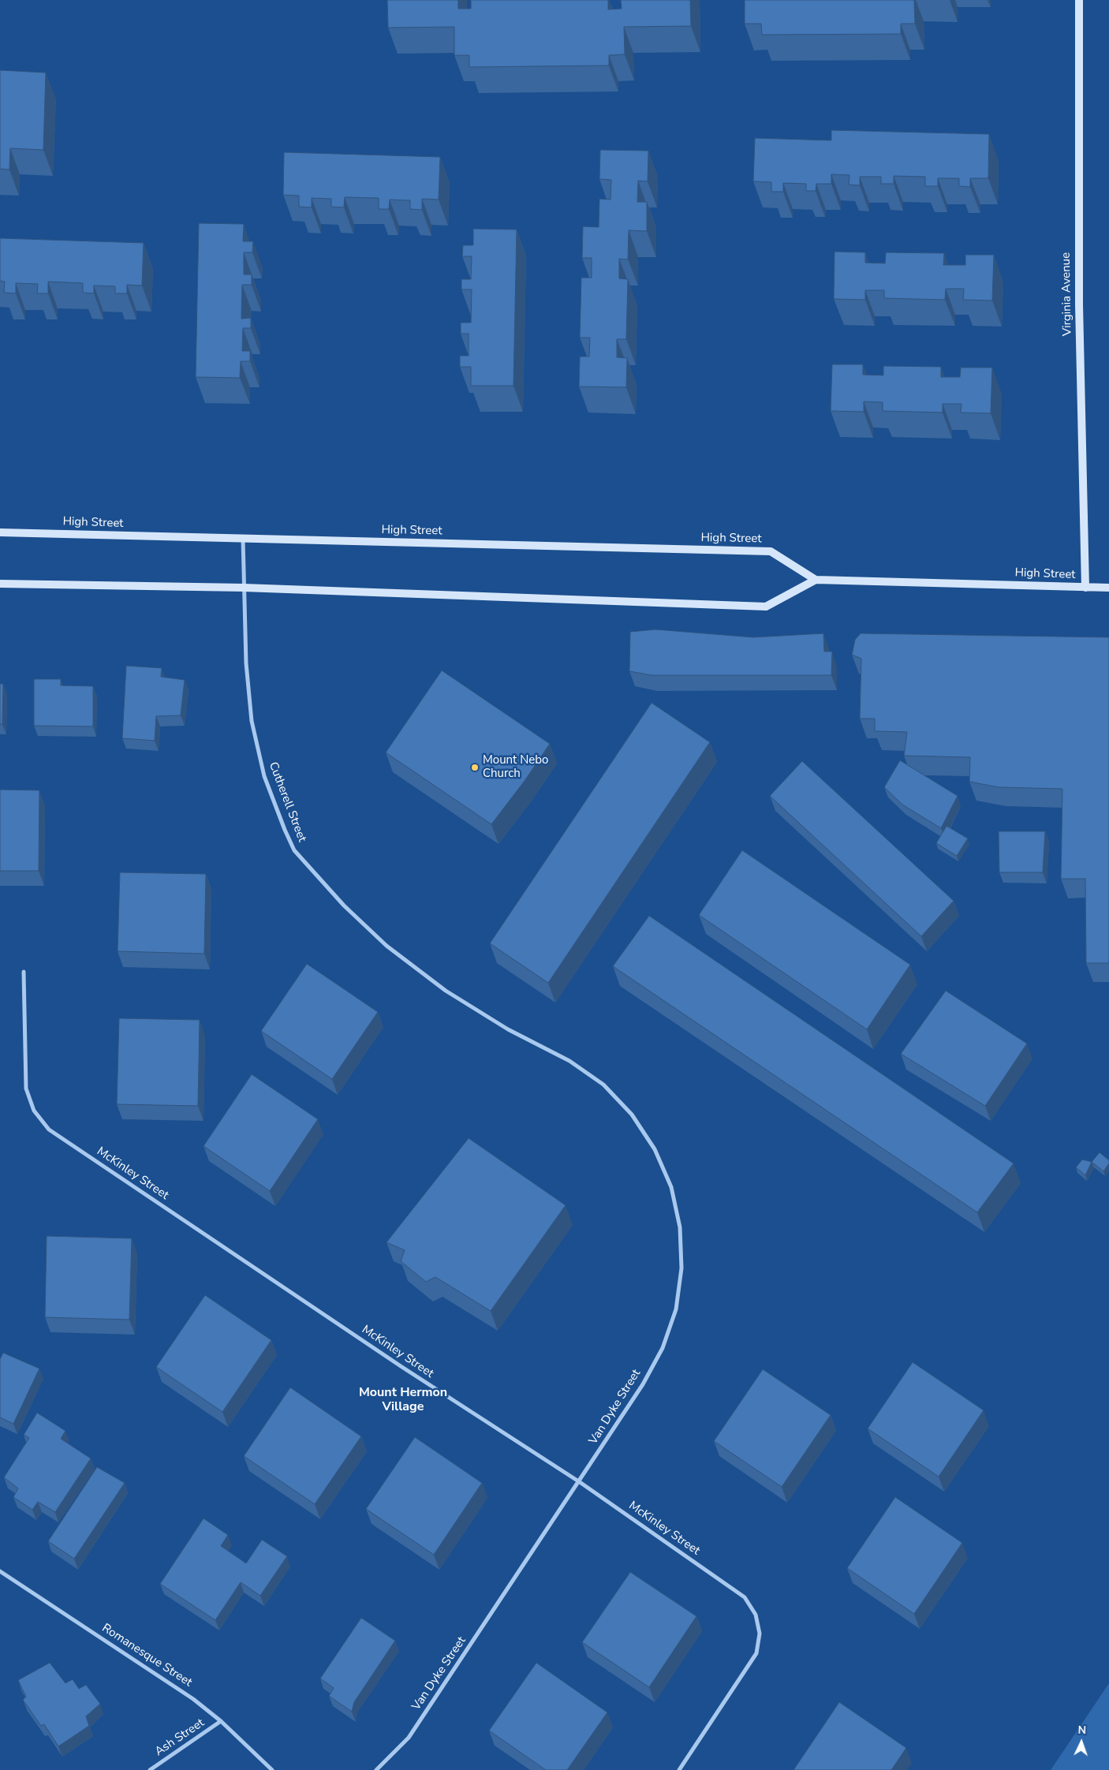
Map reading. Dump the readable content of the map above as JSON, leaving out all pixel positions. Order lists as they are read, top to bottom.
{
  "streets": {
    "main road": ["Virginia Avenue", "High Street"],
    "street": [
      "Cutherell Street",
      "McKinley Street",
      "Van Dyke Street",
      "Romanesque Street",
      "Ash Street"
    ]
  },
  "crossings": [
    ["Virginia Avenue", "High Street"],
    ["High Street", "Cutherell Street"],
    ["Cutherell Street", "Van Dyke Street"],
    ["McKinley Street", "Van Dyke Street"],
    ["Romanesque Street", "Ash Street"]
  ],
  "districts": ["Mount Hermon Village"],
  "places": ["Mount Nebo Church"],
  "north": "top"
}
